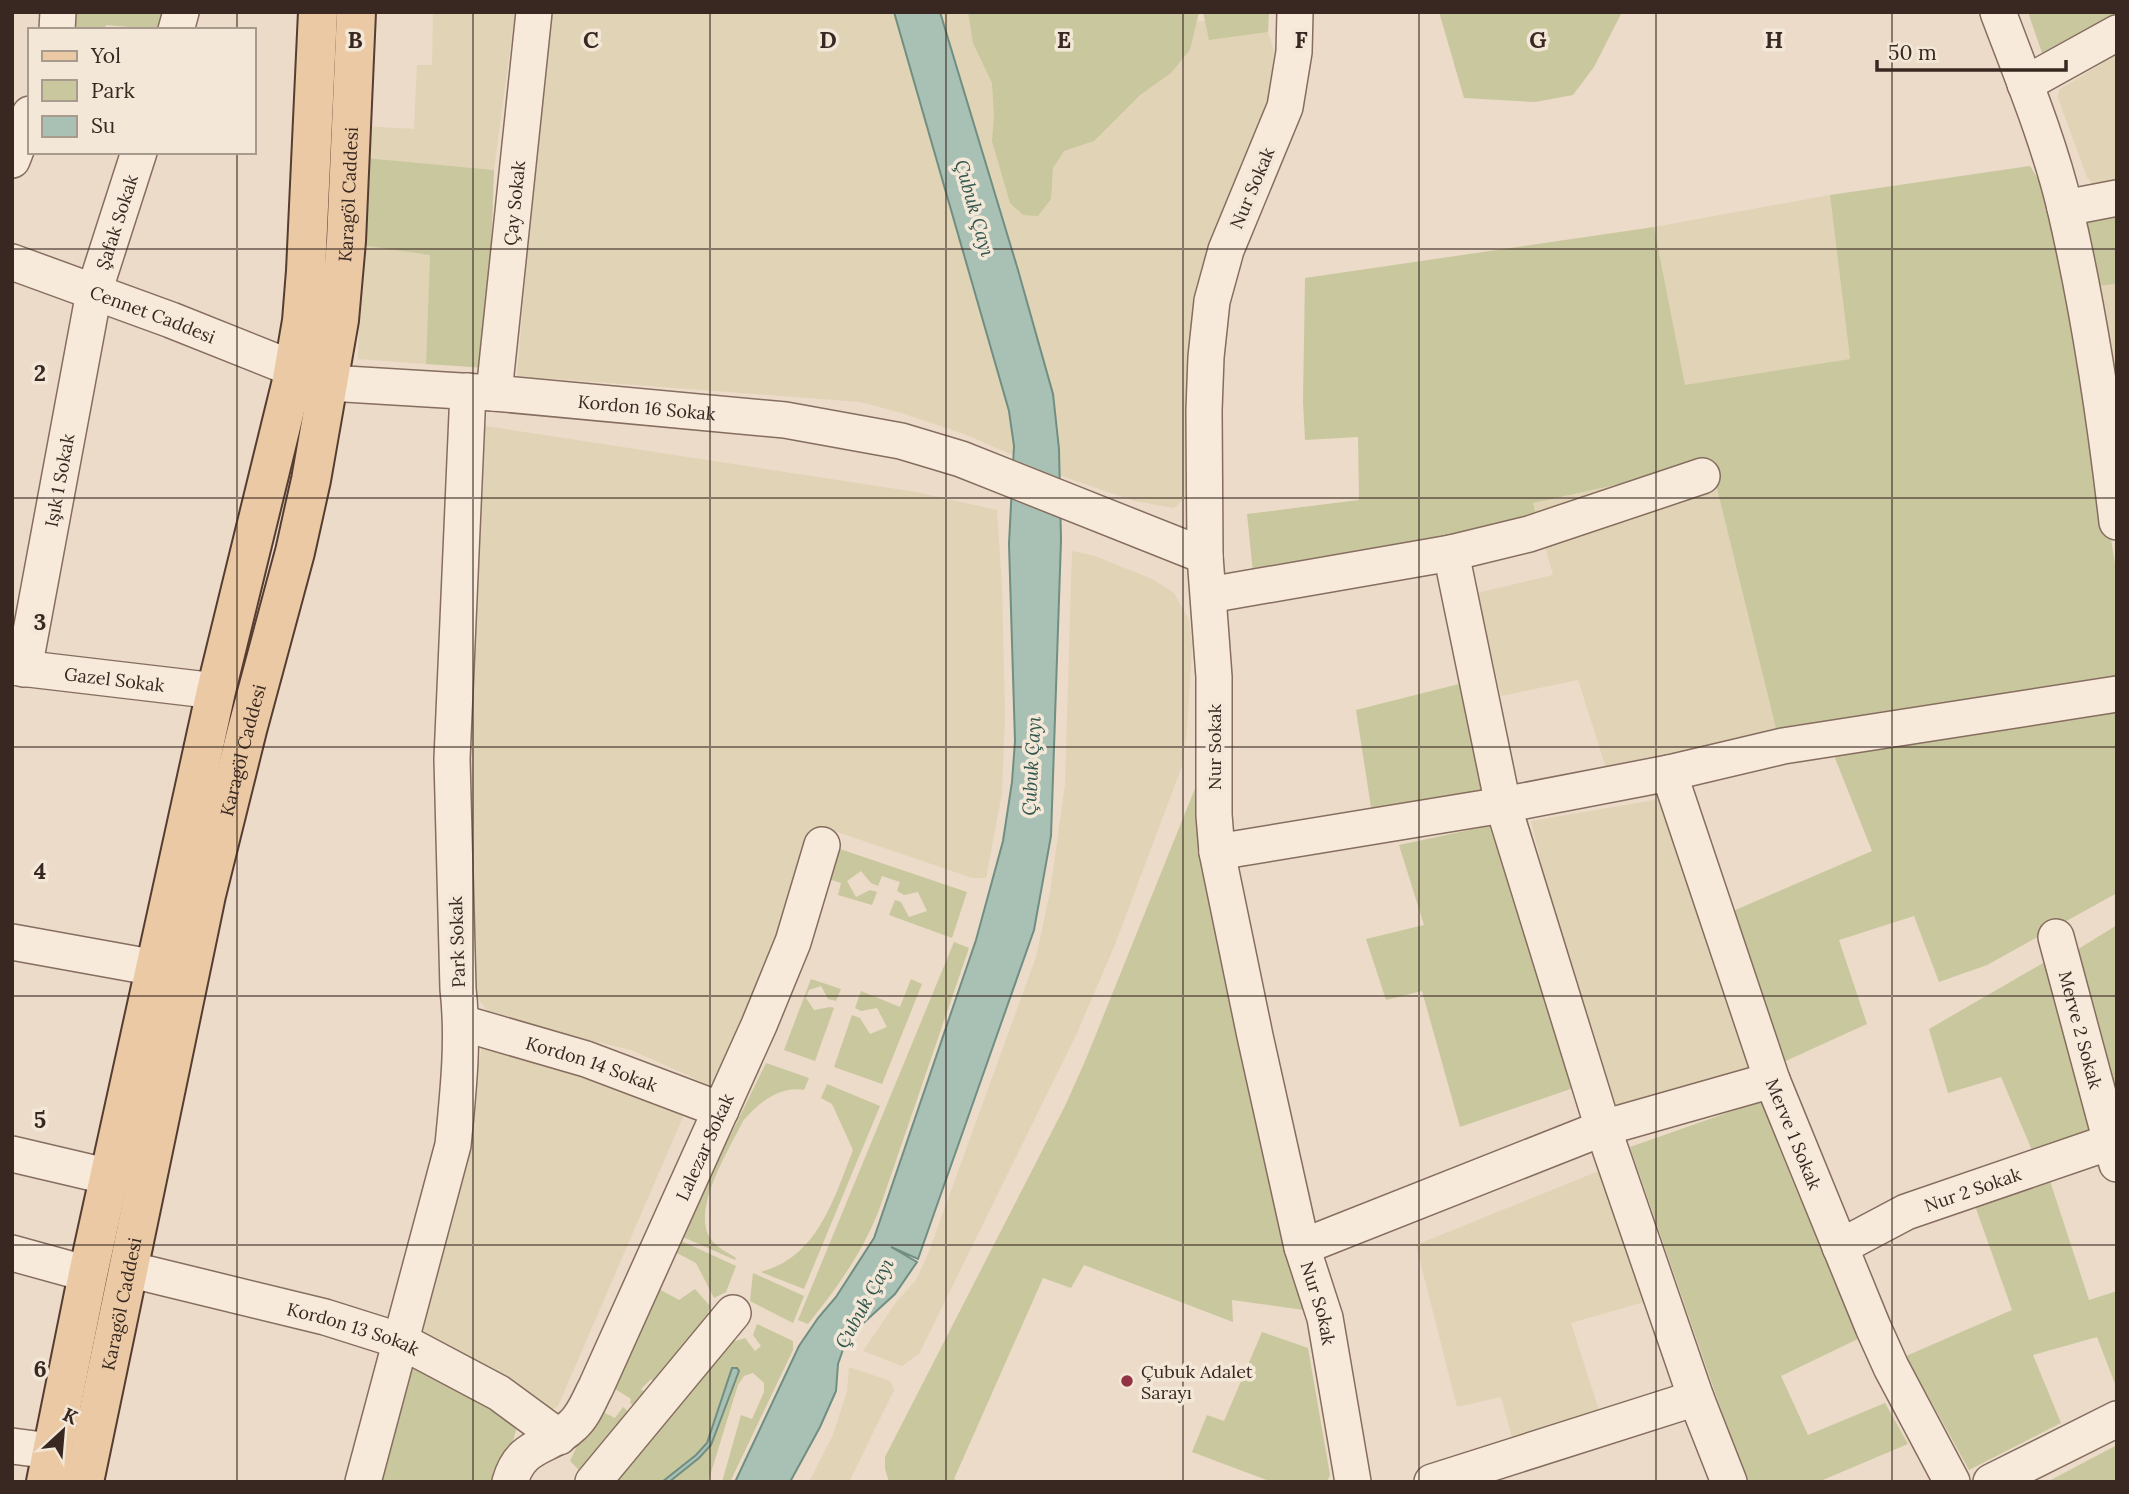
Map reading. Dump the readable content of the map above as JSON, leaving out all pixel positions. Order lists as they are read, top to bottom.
{
  "streets": {
    "main road": ["Karagöl Caddesi"],
    "street": [
      "Nur Sokak",
      "Çay Sokak",
      "Şafak Sokak",
      "Cennet Caddesi",
      "Kordon 16 Sokak",
      "Işık 1 Sokak",
      "Gazel Sokak",
      "Park Sokak",
      "Merve 2 Sokak",
      "Kordon 14 Sokak",
      "Merve 1 Sokak",
      "Lalezar Sokak",
      "Nur 2 Sokak",
      "Kordon 13 Sokak"
    ]
  },
  "crossings": [
    ["Nur Sokak", "Kordon 16 Sokak"],
    ["Karagöl Caddesi", "Cennet Caddesi"],
    ["Karagöl Caddesi", "Kordon 16 Sokak"],
    ["Karagöl Caddesi", "Kordon 13 Sokak"],
    ["Çay Sokak", "Kordon 16 Sokak"],
    ["Çay Sokak", "Park Sokak"],
    ["Şafak Sokak", "Cennet Caddesi"],
    ["Şafak Sokak", "Işık 1 Sokak"],
    ["Cennet Caddesi", "Kordon 16 Sokak"],
    ["Cennet Caddesi", "Işık 1 Sokak"],
    ["Kordon 16 Sokak", "Park Sokak"],
    ["Işık 1 Sokak", "Gazel Sokak"],
    ["Park Sokak", "Kordon 14 Sokak"],
    ["Park Sokak", "Kordon 13 Sokak"],
    ["Merve 2 Sokak", "Nur 2 Sokak"],
    ["Kordon 14 Sokak", "Lalezar Sokak"],
    ["Merve 1 Sokak", "Nur 2 Sokak"],
    ["Lalezar Sokak", "Kordon 13 Sokak"]
  ],
  "water": ["Çubuk Çayı"],
  "places": ["Çubuk Adalet Sarayı"],
  "legend": ["Yol", "Park", "Su"],
  "scale_bar": "50 m",
  "north": "top right",
  "grid": {
    "columns": [
      "B",
      "C",
      "D",
      "E",
      "F",
      "G",
      "H"
    ],
    "rows": [
      "2",
      "3",
      "4",
      "5",
      "6"
    ]
  }
}
